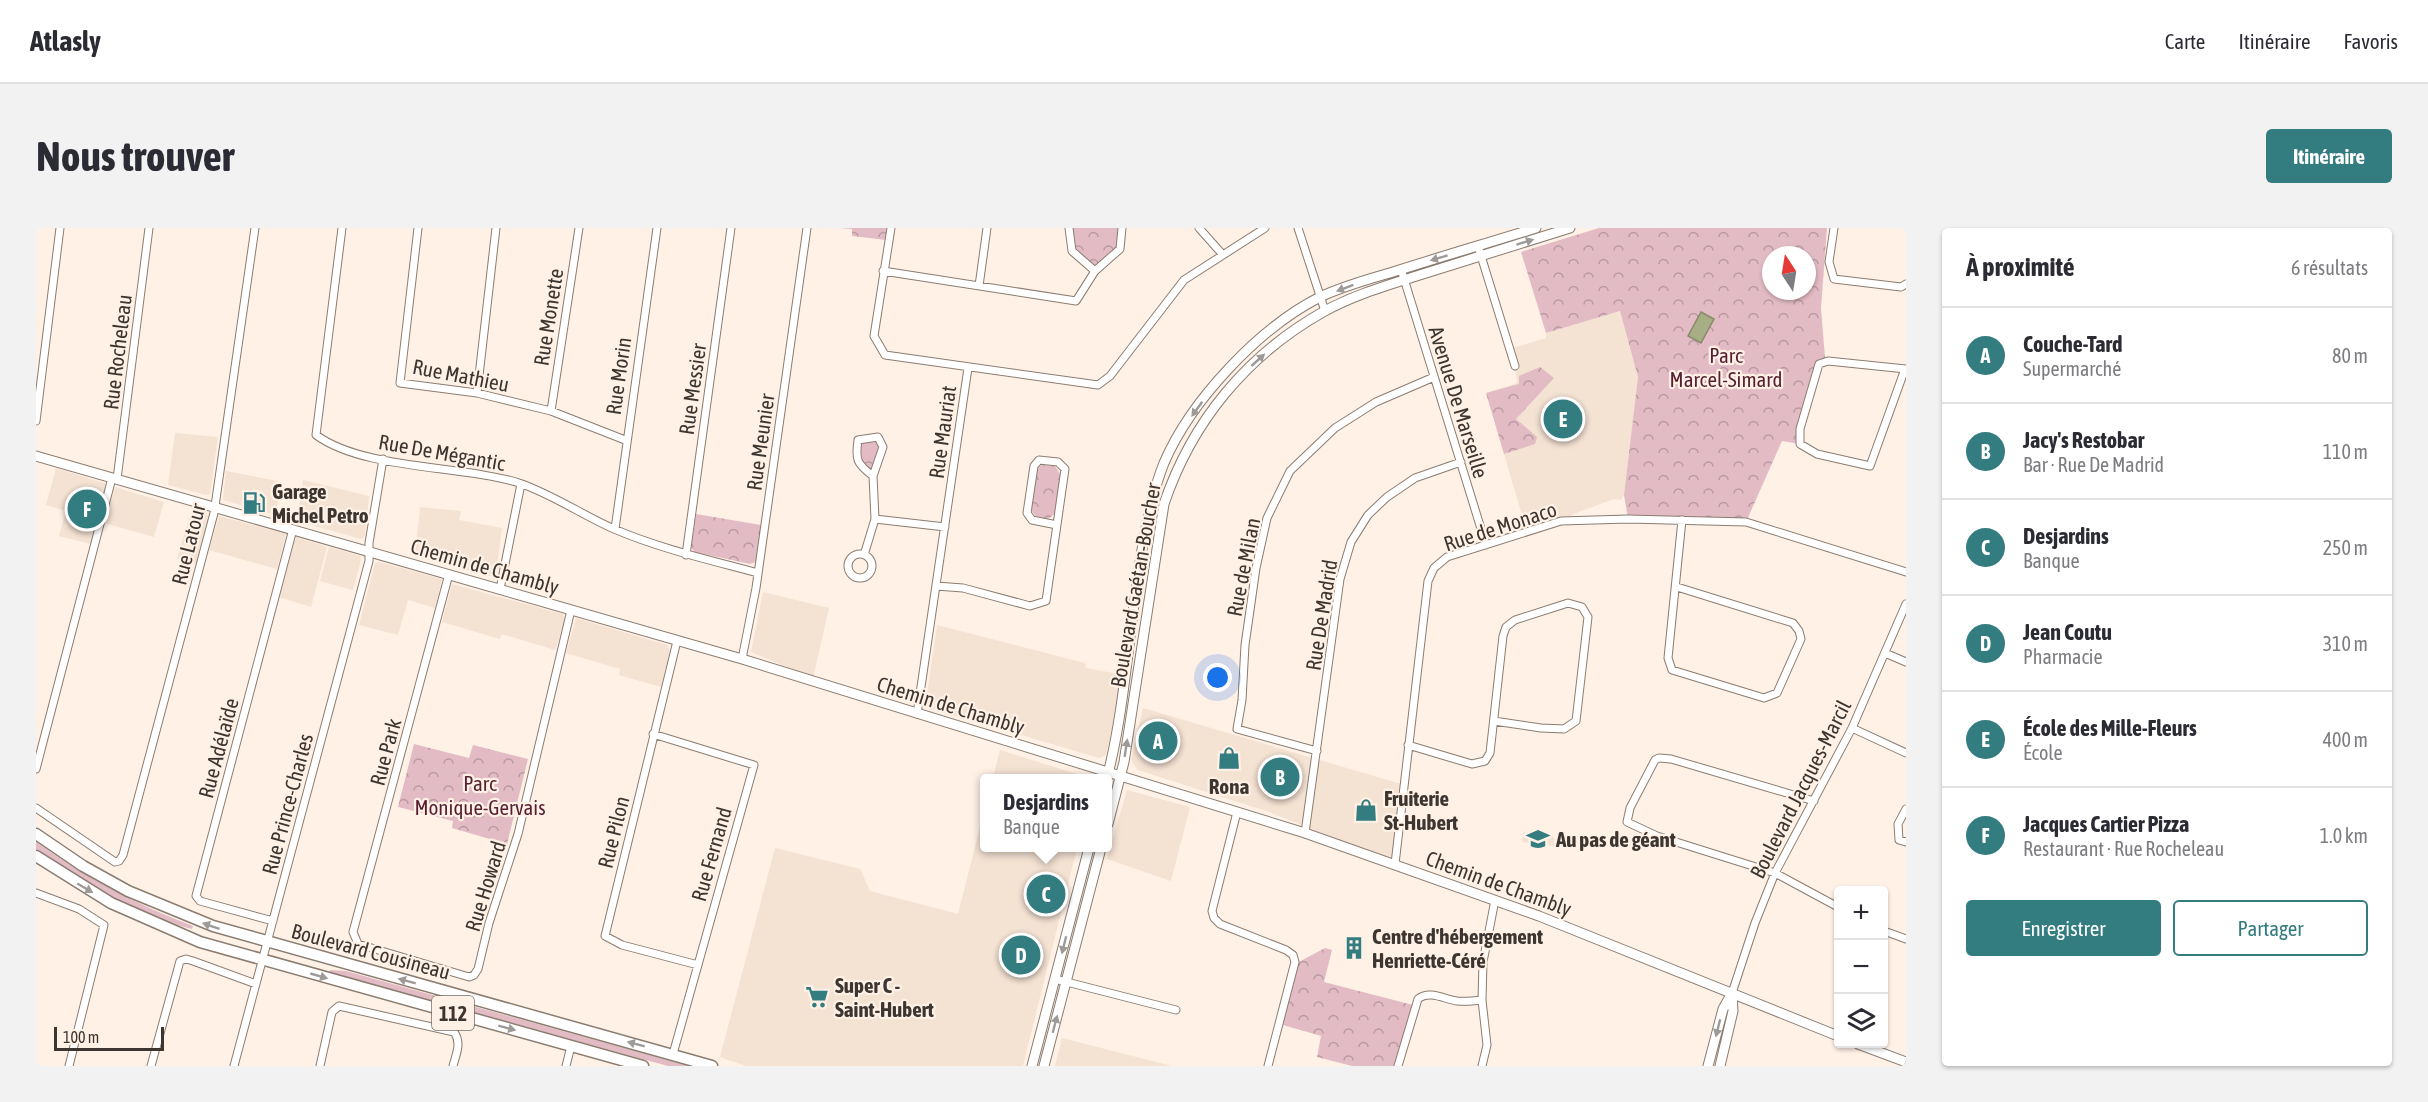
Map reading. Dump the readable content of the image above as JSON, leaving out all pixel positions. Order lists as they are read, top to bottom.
{
  "streets": {
    "main road": ["Boulevard Cousineau", "112"],
    "street": [
      "Rue Monette",
      "Rue Rocheleau",
      "Rue Mathieu",
      "Rue Morin",
      "Rue Messier",
      "Avenue De Marseille",
      "Rue Mauriat",
      "Rue Meunier",
      "Rue De Mégantic",
      "Rue de Monaco",
      "Rue Latour",
      "Chemin de Chambly",
      "Rue de Milan",
      "Boulevard Gaétan-Boucher",
      "Rue De Madrid",
      "Rue Adélaïde",
      "Rue Park",
      "Boulevard Jacques-Marcil",
      "Rue Prince-Charles",
      "Rue Pilon",
      "Rue Fernand",
      "Rue Howard"
    ]
  },
  "crossings": [
    ["Rue Monette", "Rue Mathieu"],
    ["Rue Rocheleau", "Chemin de Chambly"],
    ["Rue Mathieu", "Rue Morin"],
    ["Rue Morin", "Rue De Mégantic"],
    ["Rue Messier", "Rue De Mégantic"],
    ["Avenue De Marseille", "Rue de Monaco"],
    ["Avenue De Marseille", "Rue de Milan"],
    ["Avenue De Marseille", "Boulevard Gaétan-Boucher"],
    ["Avenue De Marseille", "Rue De Madrid"],
    ["Rue Mauriat", "Chemin de Chambly"],
    ["Rue Meunier", "Rue De Mégantic"],
    ["Rue Meunier", "Chemin de Chambly"],
    ["Rue De Mégantic", "Rue Prince-Charles"],
    ["Rue de Monaco", "Chemin de Chambly"],
    ["Rue Latour", "Chemin de Chambly"],
    ["Chemin de Chambly", "Boulevard Gaétan-Boucher"],
    ["Chemin de Chambly", "Rue De Madrid"],
    ["Chemin de Chambly", "Rue Adélaïde"],
    ["Chemin de Chambly", "Rue Park"],
    ["Chemin de Chambly", "Boulevard Jacques-Marcil"],
    ["Chemin de Chambly", "Rue Prince-Charles"],
    ["Chemin de Chambly", "Rue Pilon"],
    ["Chemin de Chambly", "Rue Howard"],
    ["Rue de Milan", "Rue De Madrid"],
    ["Rue Adélaïde", "Rue Prince-Charles"],
    ["Rue Park", "Rue Howard"],
    ["Rue Prince-Charles", "Boulevard Cousineau"],
    ["Rue Pilon", "Rue Fernand"],
    ["Rue Fernand", "Boulevard Cousineau"]
  ],
  "parks": ["Parc Marcel-Simard", "Parc Monique-Gervais"],
  "places": {
    "fuel station": ["Garage Michel Petro"],
    "shop": ["Rona", "Fruiterie St-Hubert"],
    "school or university": ["Au pas de géant"],
    "building": ["Centre d'hébergement Henriette-Céré"],
    "supermarket": ["Super C - Saint-Hubert"]
  },
  "scale_bar": "100 m",
  "north": "top",
  "page": {
    "header": "Atlasly",
    "nav": ["Carte", "Itinéraire", "Favoris"],
    "buttons": [
      "Itinéraire",
      ["Enregistrer", "Partager"]
    ],
    "title": "Nous trouver",
    "heading": ["À proximité", "6 résultats"],
    "list": [
      {
        "mark": "A",
        "name": "Couche-Tard",
        "note": "Supermarché",
        "value": "80 m"
      },
      {
        "mark": "B",
        "name": "Jacy's Restobar",
        "note": "Bar · Rue De Madrid",
        "value": "110 m"
      },
      {
        "mark": "C",
        "name": "Desjardins",
        "note": "Banque",
        "value": "250 m"
      },
      {
        "mark": "D",
        "name": "Jean Coutu",
        "note": "Pharmacie",
        "value": "310 m"
      },
      {
        "mark": "E",
        "name": "École des Mille-Fleurs",
        "note": "École",
        "value": "400 m"
      },
      {
        "mark": "F",
        "name": "Jacques Cartier Pizza",
        "note": "Restaurant · Rue Rocheleau",
        "value": "1.0 km"
      }
    ],
    "pins": [
      "E",
      "F",
      "A",
      "B",
      "C",
      "D"
    ],
    "popup": ["Desjardins", "Banque"],
    "map_buttons": ["+", "−"],
    "scale": "100 m"
  }
}
